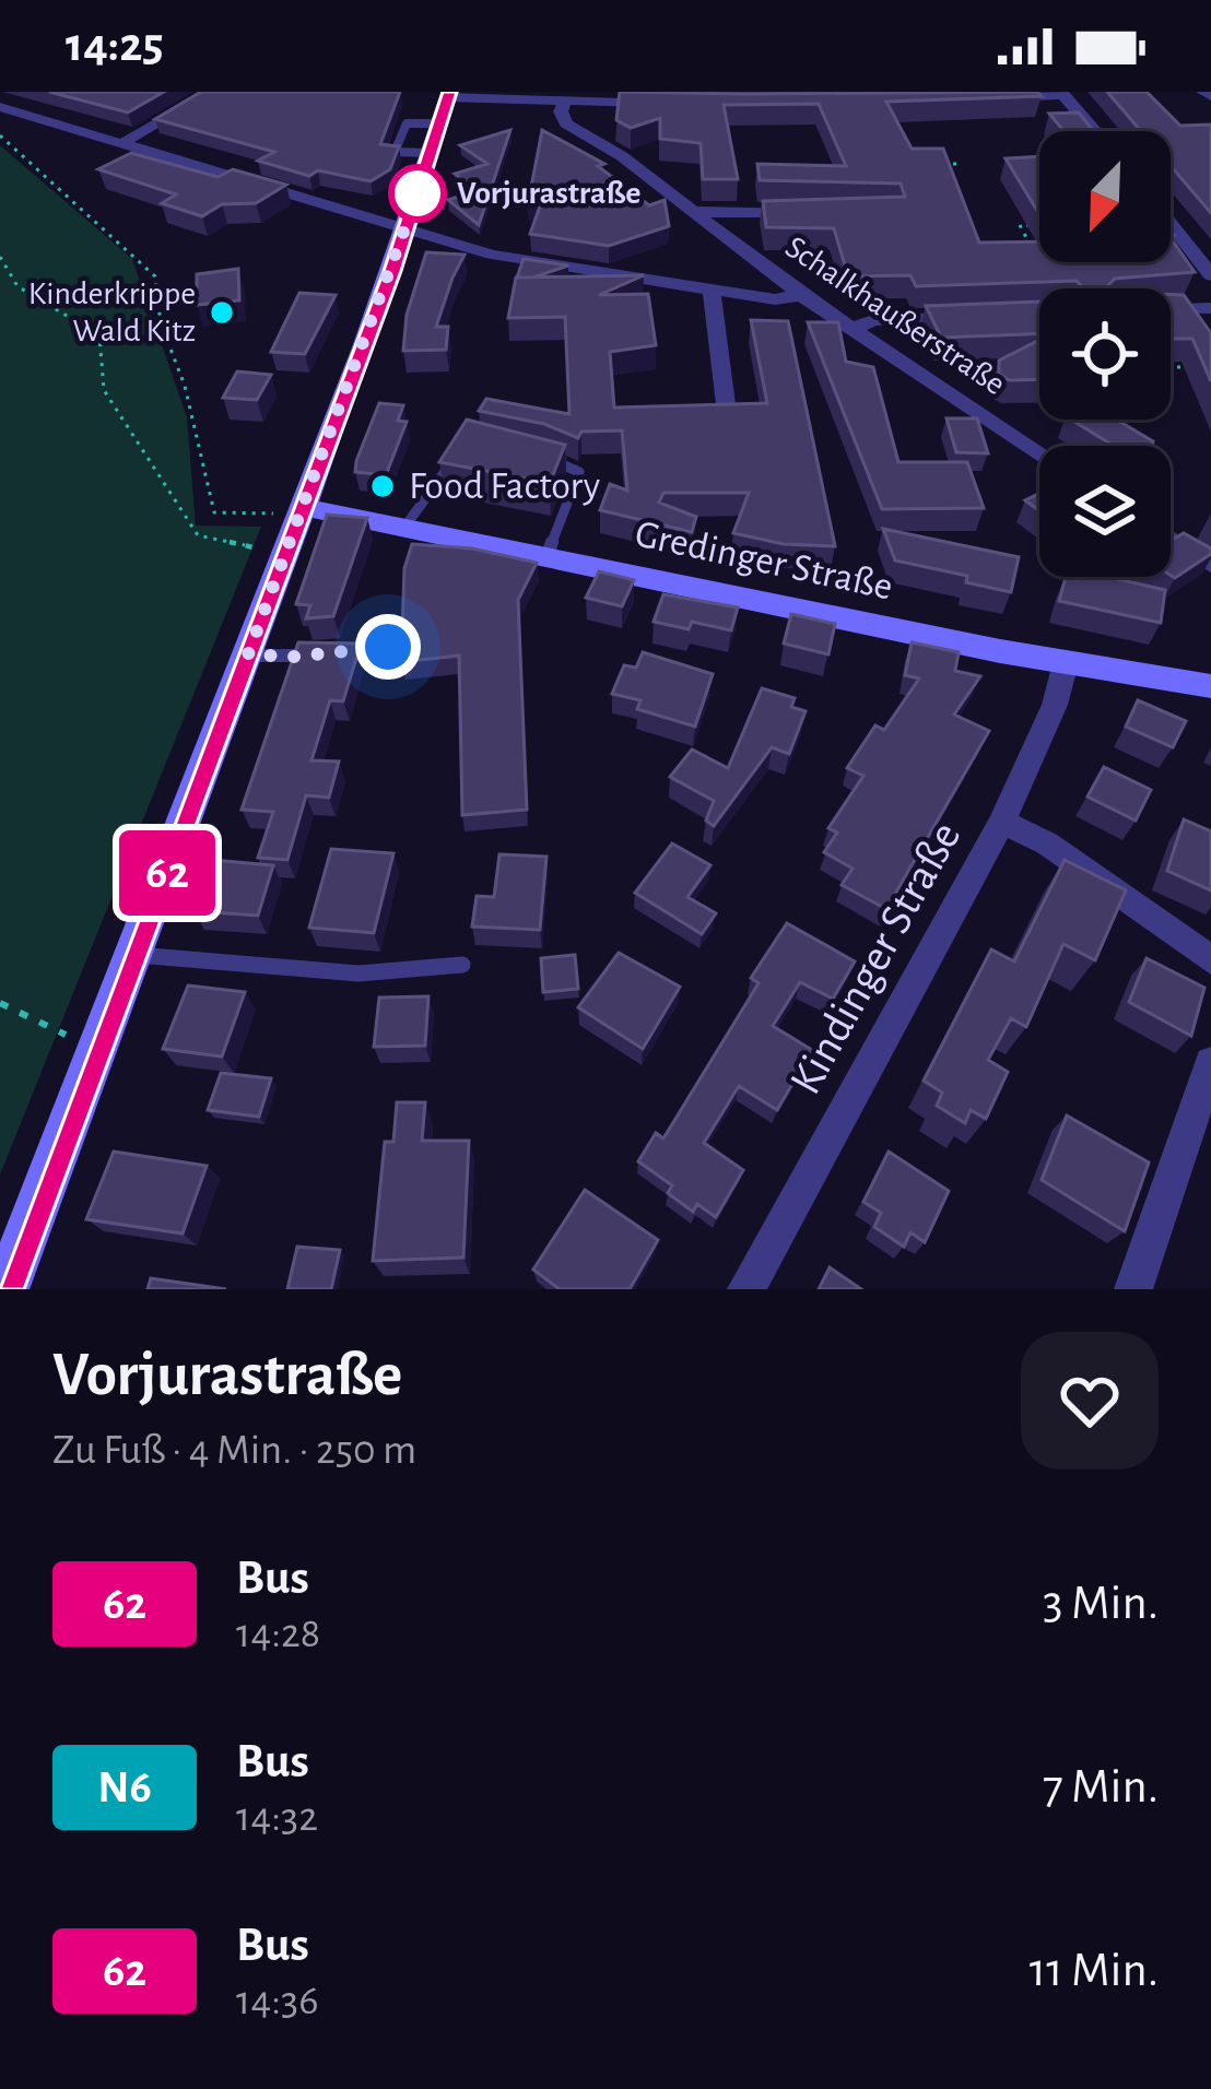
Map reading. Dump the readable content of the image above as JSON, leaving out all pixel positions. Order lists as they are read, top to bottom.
{
  "streets": {
    "main road": ["Gredinger Straße"],
    "street": ["Schalkhaußerstraße", "Kindinger Straße"]
  },
  "crossings": [
    ["Gredinger Straße", "Kindinger Straße"]
  ],
  "places": ["Vorjurastraße", "Kinderkrippe Wald Kitz", "Food Factory"],
  "lines": ["bus line 62"],
  "north": "bottom left",
  "page": {
    "status": "14:25",
    "on_map": "62",
    "heading": ["Vorjurastraße", "Zu Fuß · 4 Min. · 250 m"],
    "list": [
      {
        "mark": "62",
        "name": "Bus",
        "note": "14:28",
        "value": "3 Min."
      },
      {
        "mark": "N6",
        "name": "Bus",
        "note": "14:32",
        "value": "7 Min."
      },
      {
        "mark": "62",
        "name": "Bus",
        "note": "14:36",
        "value": "11 Min."
      }
    ]
  }
}
